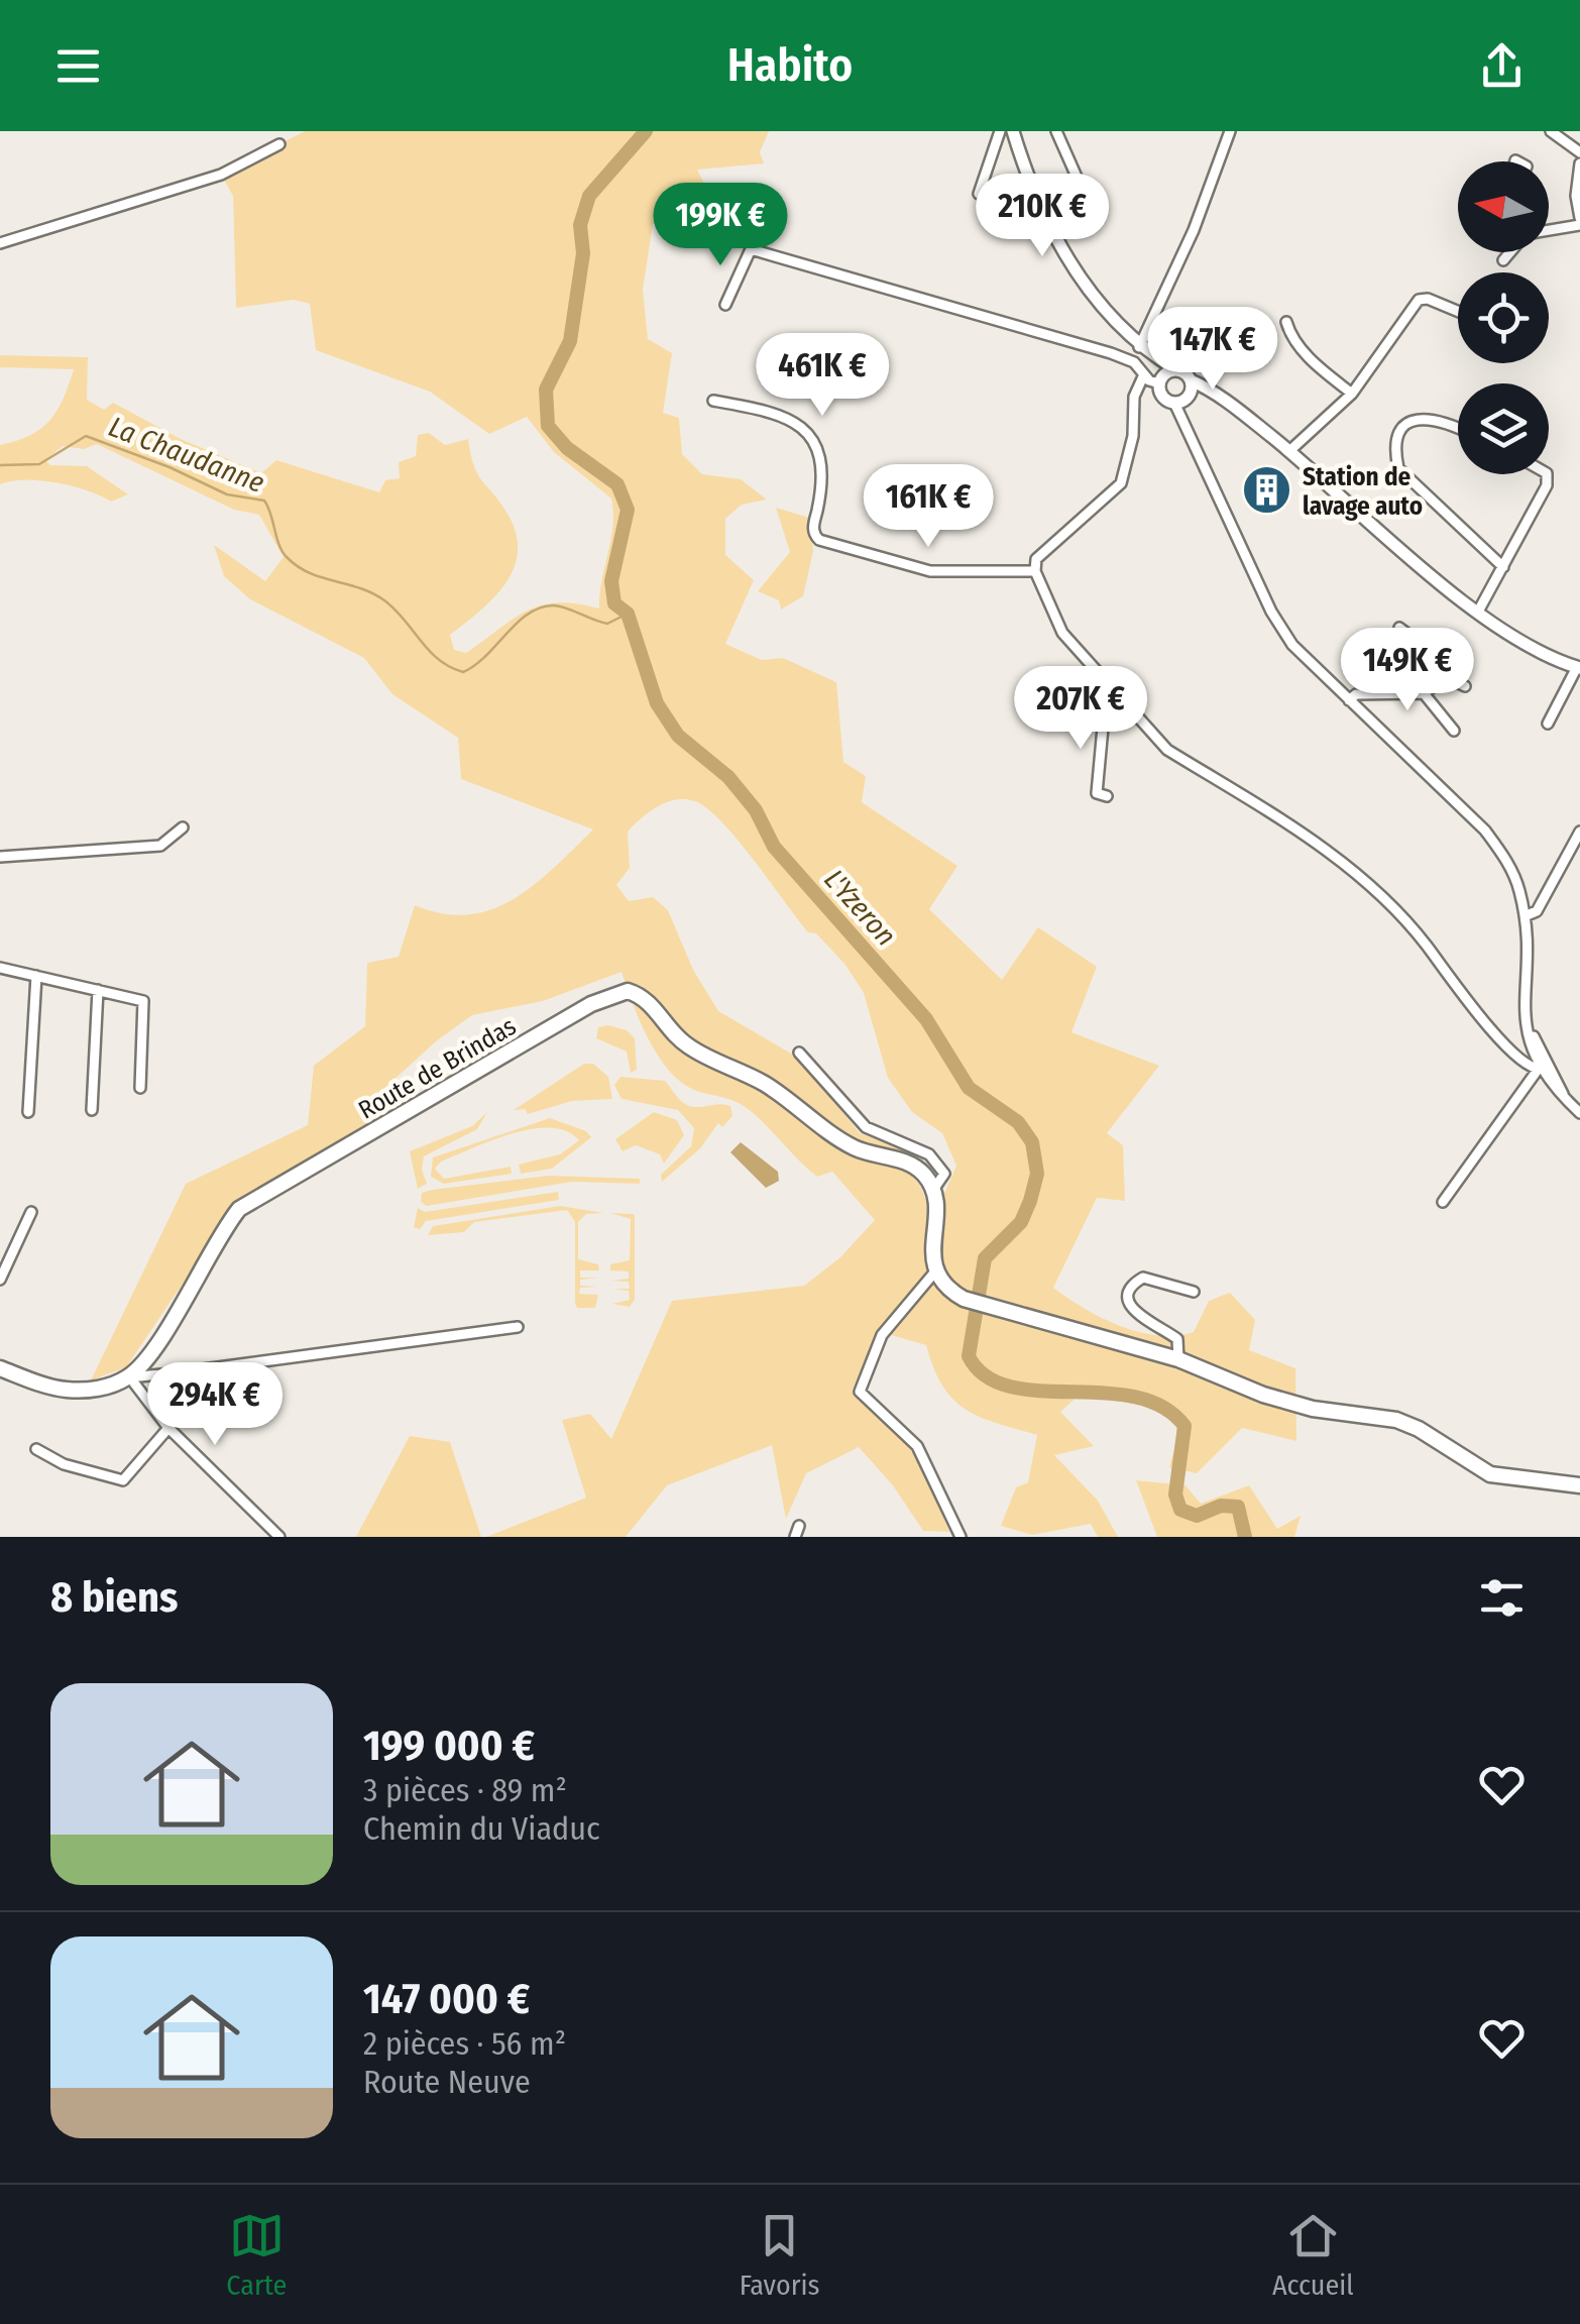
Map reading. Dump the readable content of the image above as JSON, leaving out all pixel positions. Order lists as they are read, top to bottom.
{
  "streets": {
    "main road": ["Route de Brindas"]
  },
  "water": ["La Chaudanne", "L'Yzeron"],
  "places": {
    "building": ["Station de lavage auto"]
  },
  "north": "left",
  "page": {
    "header": "Habito",
    "price": [
      "210K €",
      "199K €",
      "147K €",
      "461K €",
      "161K €",
      "149K €",
      "207K €",
      "294K €"
    ],
    "heading": "8 biens",
    "list": [
      {
        "name": "199 000 €",
        "note": "3 pièces · 89 m² · Chemin du Viaduc"
      },
      {
        "name": "147 000 €",
        "note": "2 pièces · 56 m² · Route Neuve"
      }
    ],
    "tabs": ["Carte", "Favoris", "Accueil"]
  }
}
